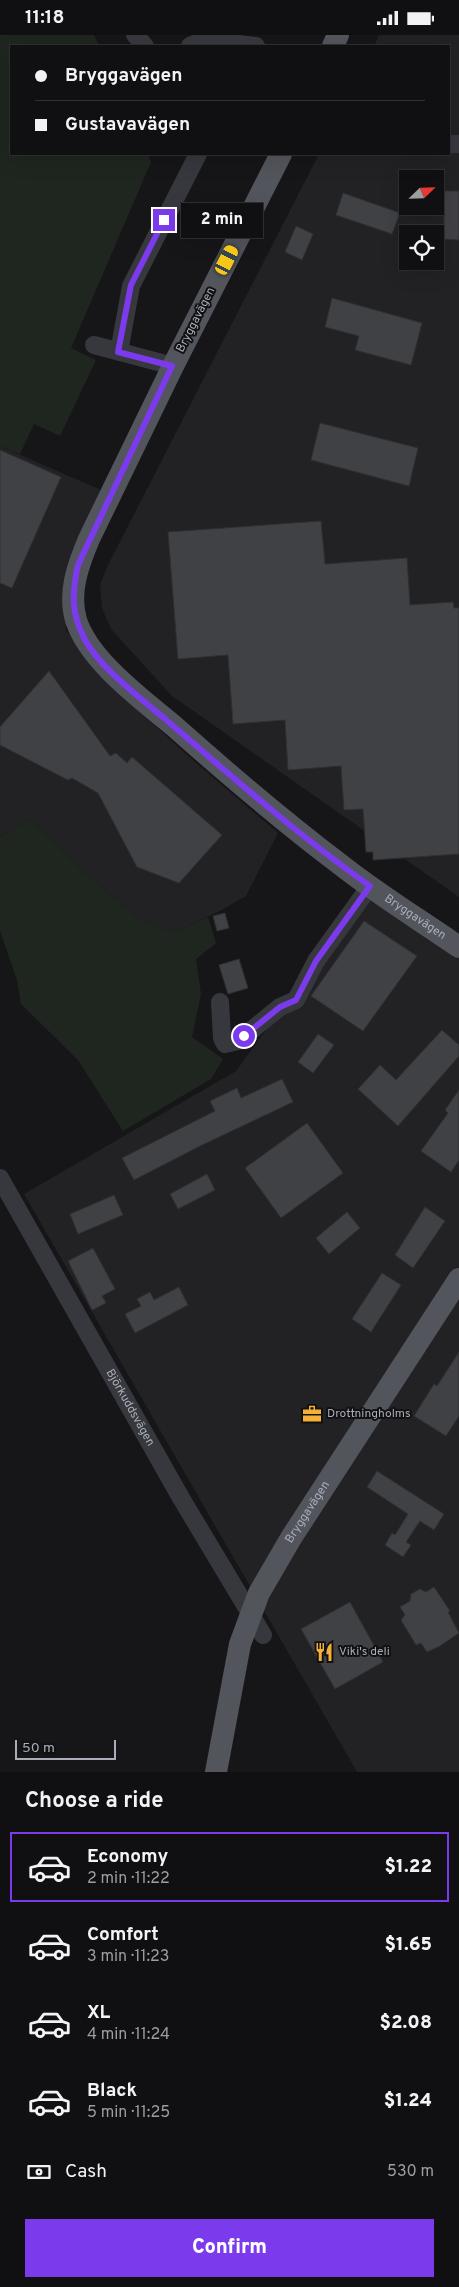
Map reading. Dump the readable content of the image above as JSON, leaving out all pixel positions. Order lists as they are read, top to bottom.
{
  "streets": {
    "main road": ["Bryggavägen"],
    "street": ["Björkuddsvägen"]
  },
  "crossings": [
    ["Bryggavägen", "Björkuddsvägen"]
  ],
  "places": {
    "office": ["Drottningholms"],
    "restaurant": ["Viki's deli"]
  },
  "scale_bar": "50 m",
  "north": "top right",
  "page": {
    "status": "11:18",
    "banner": ["Bryggavägen", "Gustavavägen"],
    "bubble": "2 min",
    "scale": "50 m",
    "heading": "Choose a ride",
    "list": [
      {
        "name": "Economy",
        "note": "2 min · 11:22",
        "value": "$1.22"
      },
      {
        "name": "Comfort",
        "note": "3 min · 11:23",
        "value": "$1.65"
      },
      {
        "name": "XL",
        "note": "4 min · 11:24",
        "value": "$2.08"
      },
      {
        "name": "Black",
        "note": "5 min · 11:25",
        "value": "$1.24"
      }
    ],
    "pay": ["Cash", "530 m"],
    "buttons": "Confirm"
  }
}
